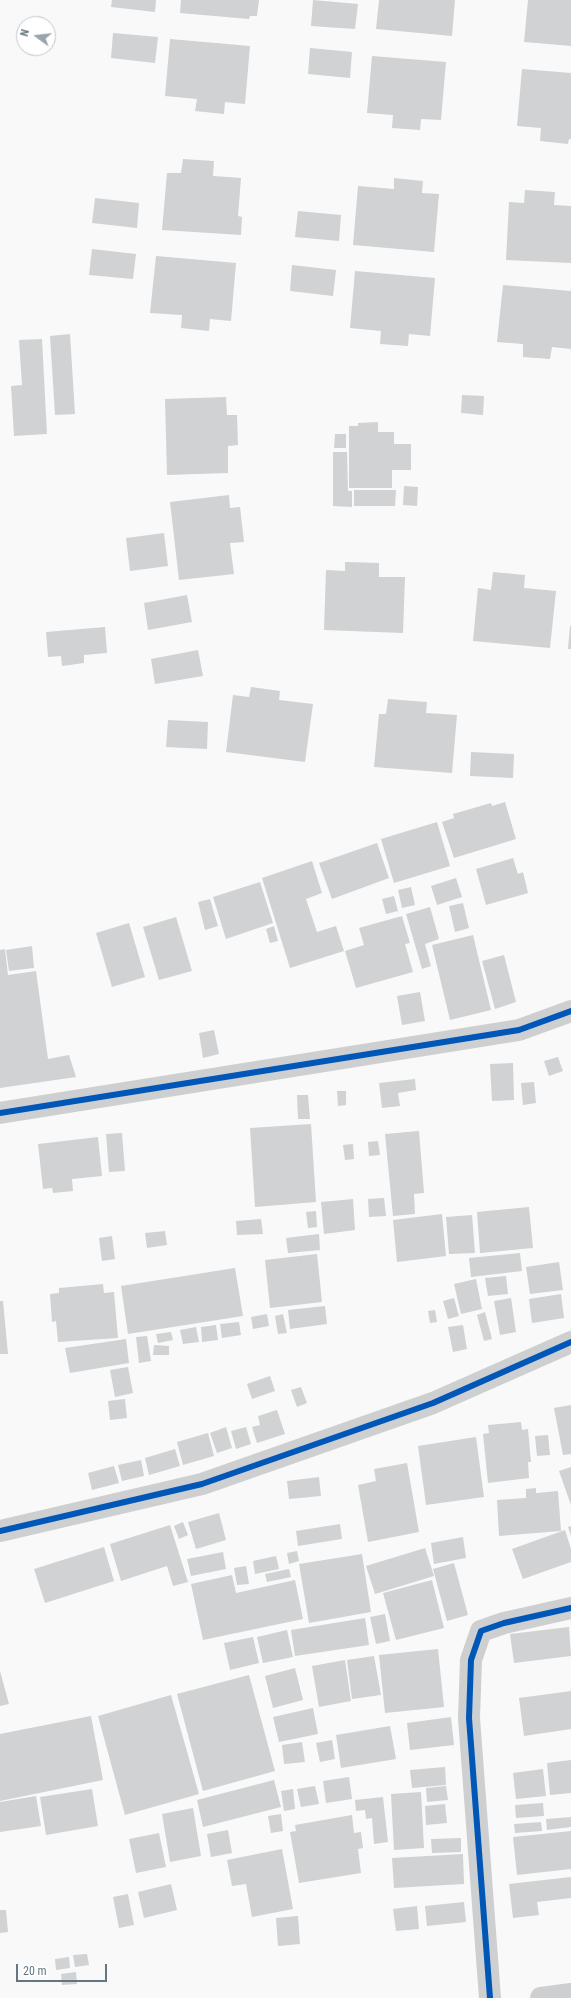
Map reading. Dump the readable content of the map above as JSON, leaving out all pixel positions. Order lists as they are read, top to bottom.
{
  "scale_bar": "20 m",
  "north": "left"
}
